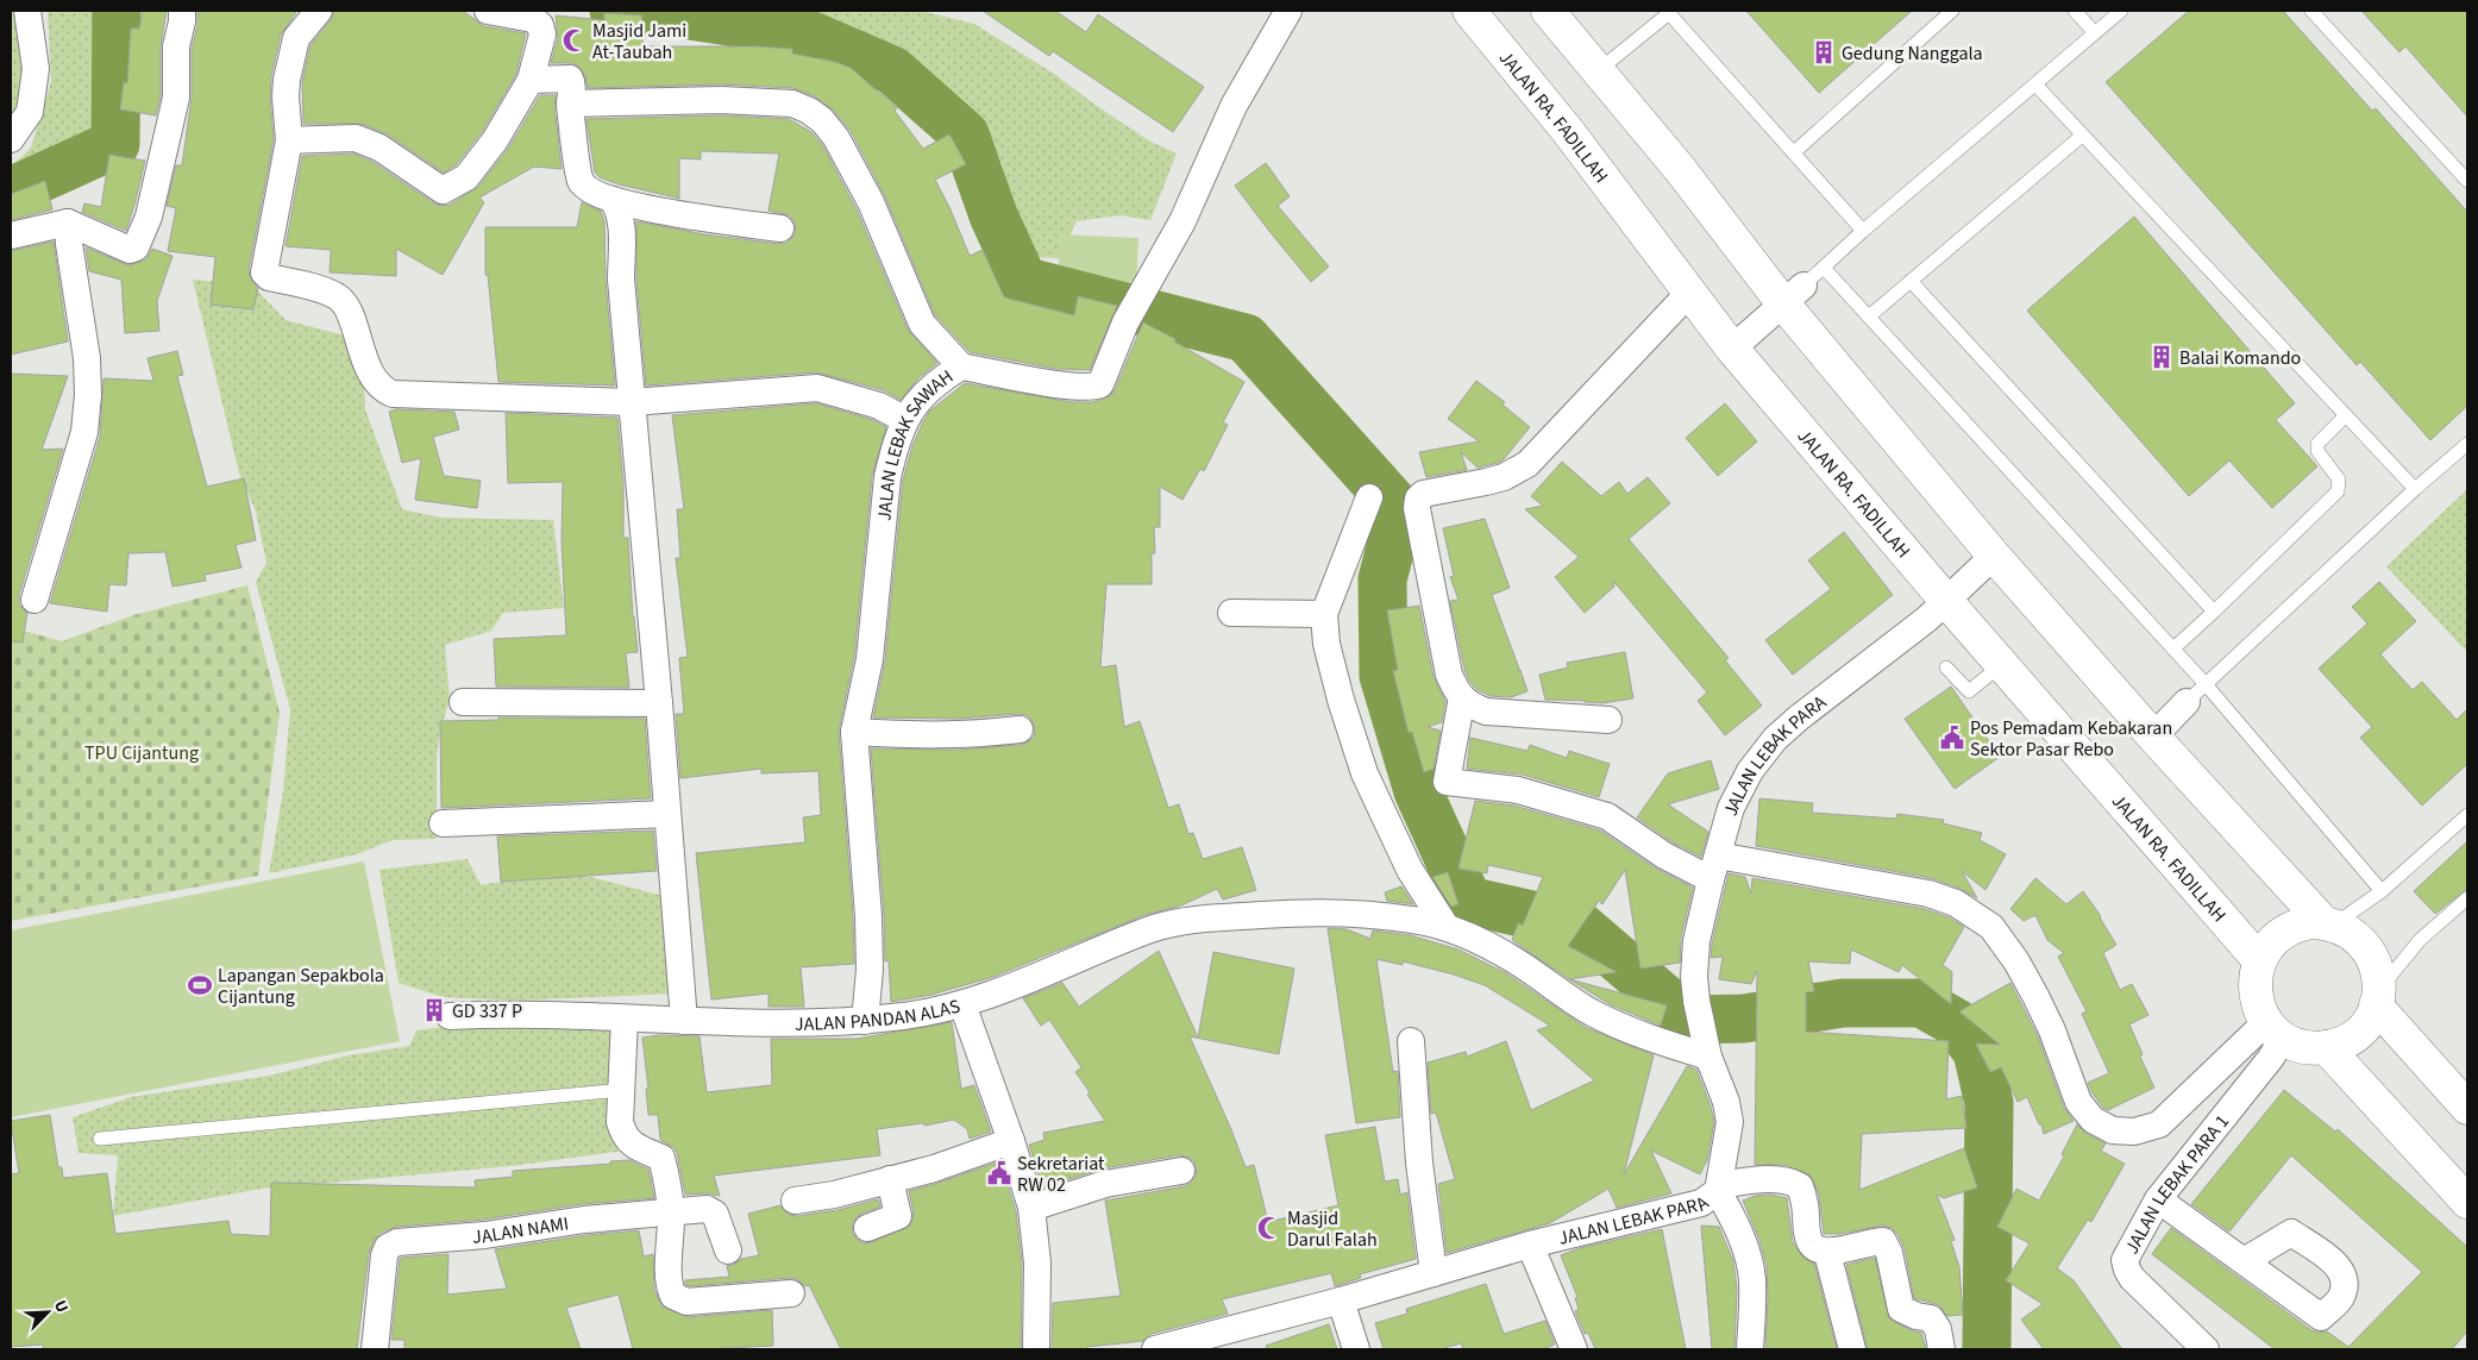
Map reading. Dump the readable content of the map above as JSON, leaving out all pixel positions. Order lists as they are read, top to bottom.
{
  "streets": {
    "main road": ["JALAN RA. FADILLAH"],
    "street": [
      "JALAN LEBAK SAWAH",
      "JALAN LEBAK PARA",
      "JALAN PANDAN ALAS",
      "JALAN LEBAK PARA 1",
      "JALAN NAMI"
    ]
  },
  "crossings": [
    ["JALAN RA. FADILLAH", "JALAN LEBAK PARA"],
    ["JALAN RA. FADILLAH", "JALAN LEBAK PARA 1"],
    ["JALAN LEBAK SAWAH", "JALAN PANDAN ALAS"]
  ],
  "parks": ["TPU Cijantung"],
  "places": {
    "mosque": ["Masjid Jami At-Taubah", "Masjid Darul Falah"],
    "building": ["Gedung Nanggala", "Balai Komando", "GD 337 P"],
    "public building": ["Pos Pemadam Kebakaran Sektor Pasar Rebo", "Sekretariat RW 02"],
    "sports": ["Lapangan Sepakbola Cijantung"]
  },
  "north": "top right"
}
